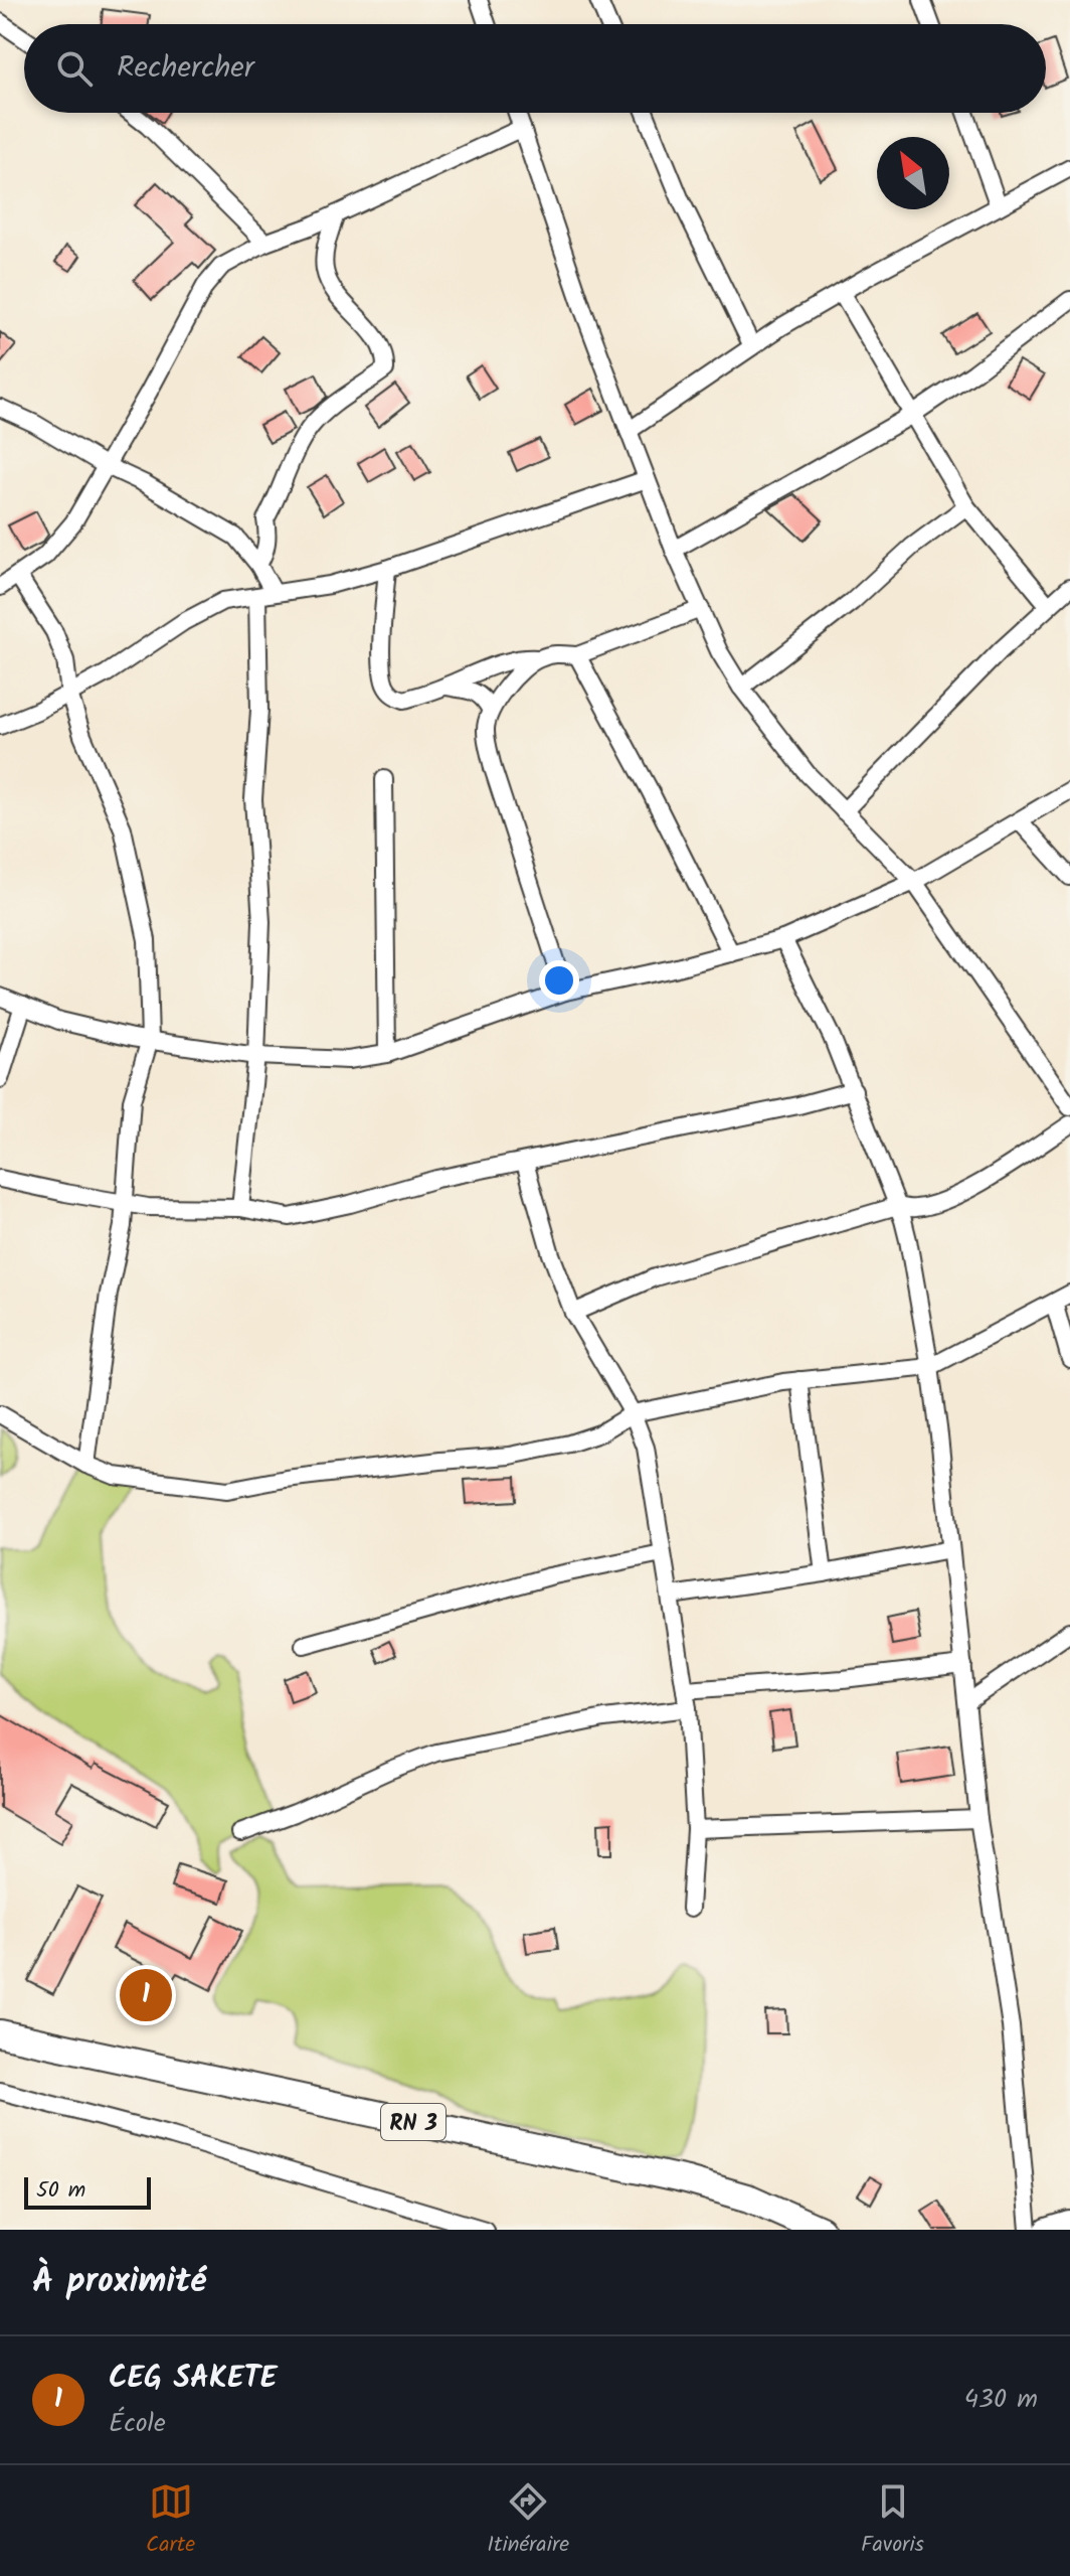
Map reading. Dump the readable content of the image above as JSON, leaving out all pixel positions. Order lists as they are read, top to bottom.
{
  "streets": {
    "main road": ["RN 3"]
  },
  "scale_bar": "50 m",
  "north": "top left",
  "page": {
    "search": "Rechercher",
    "pins": "1",
    "scale": "50 m",
    "heading": "À proximité",
    "list": [
      {
        "mark": "1",
        "name": "CEG SAKETE",
        "note": "École",
        "value": "430 m"
      }
    ],
    "nav": ["Carte", "Itinéraire", "Favoris"]
  }
}
